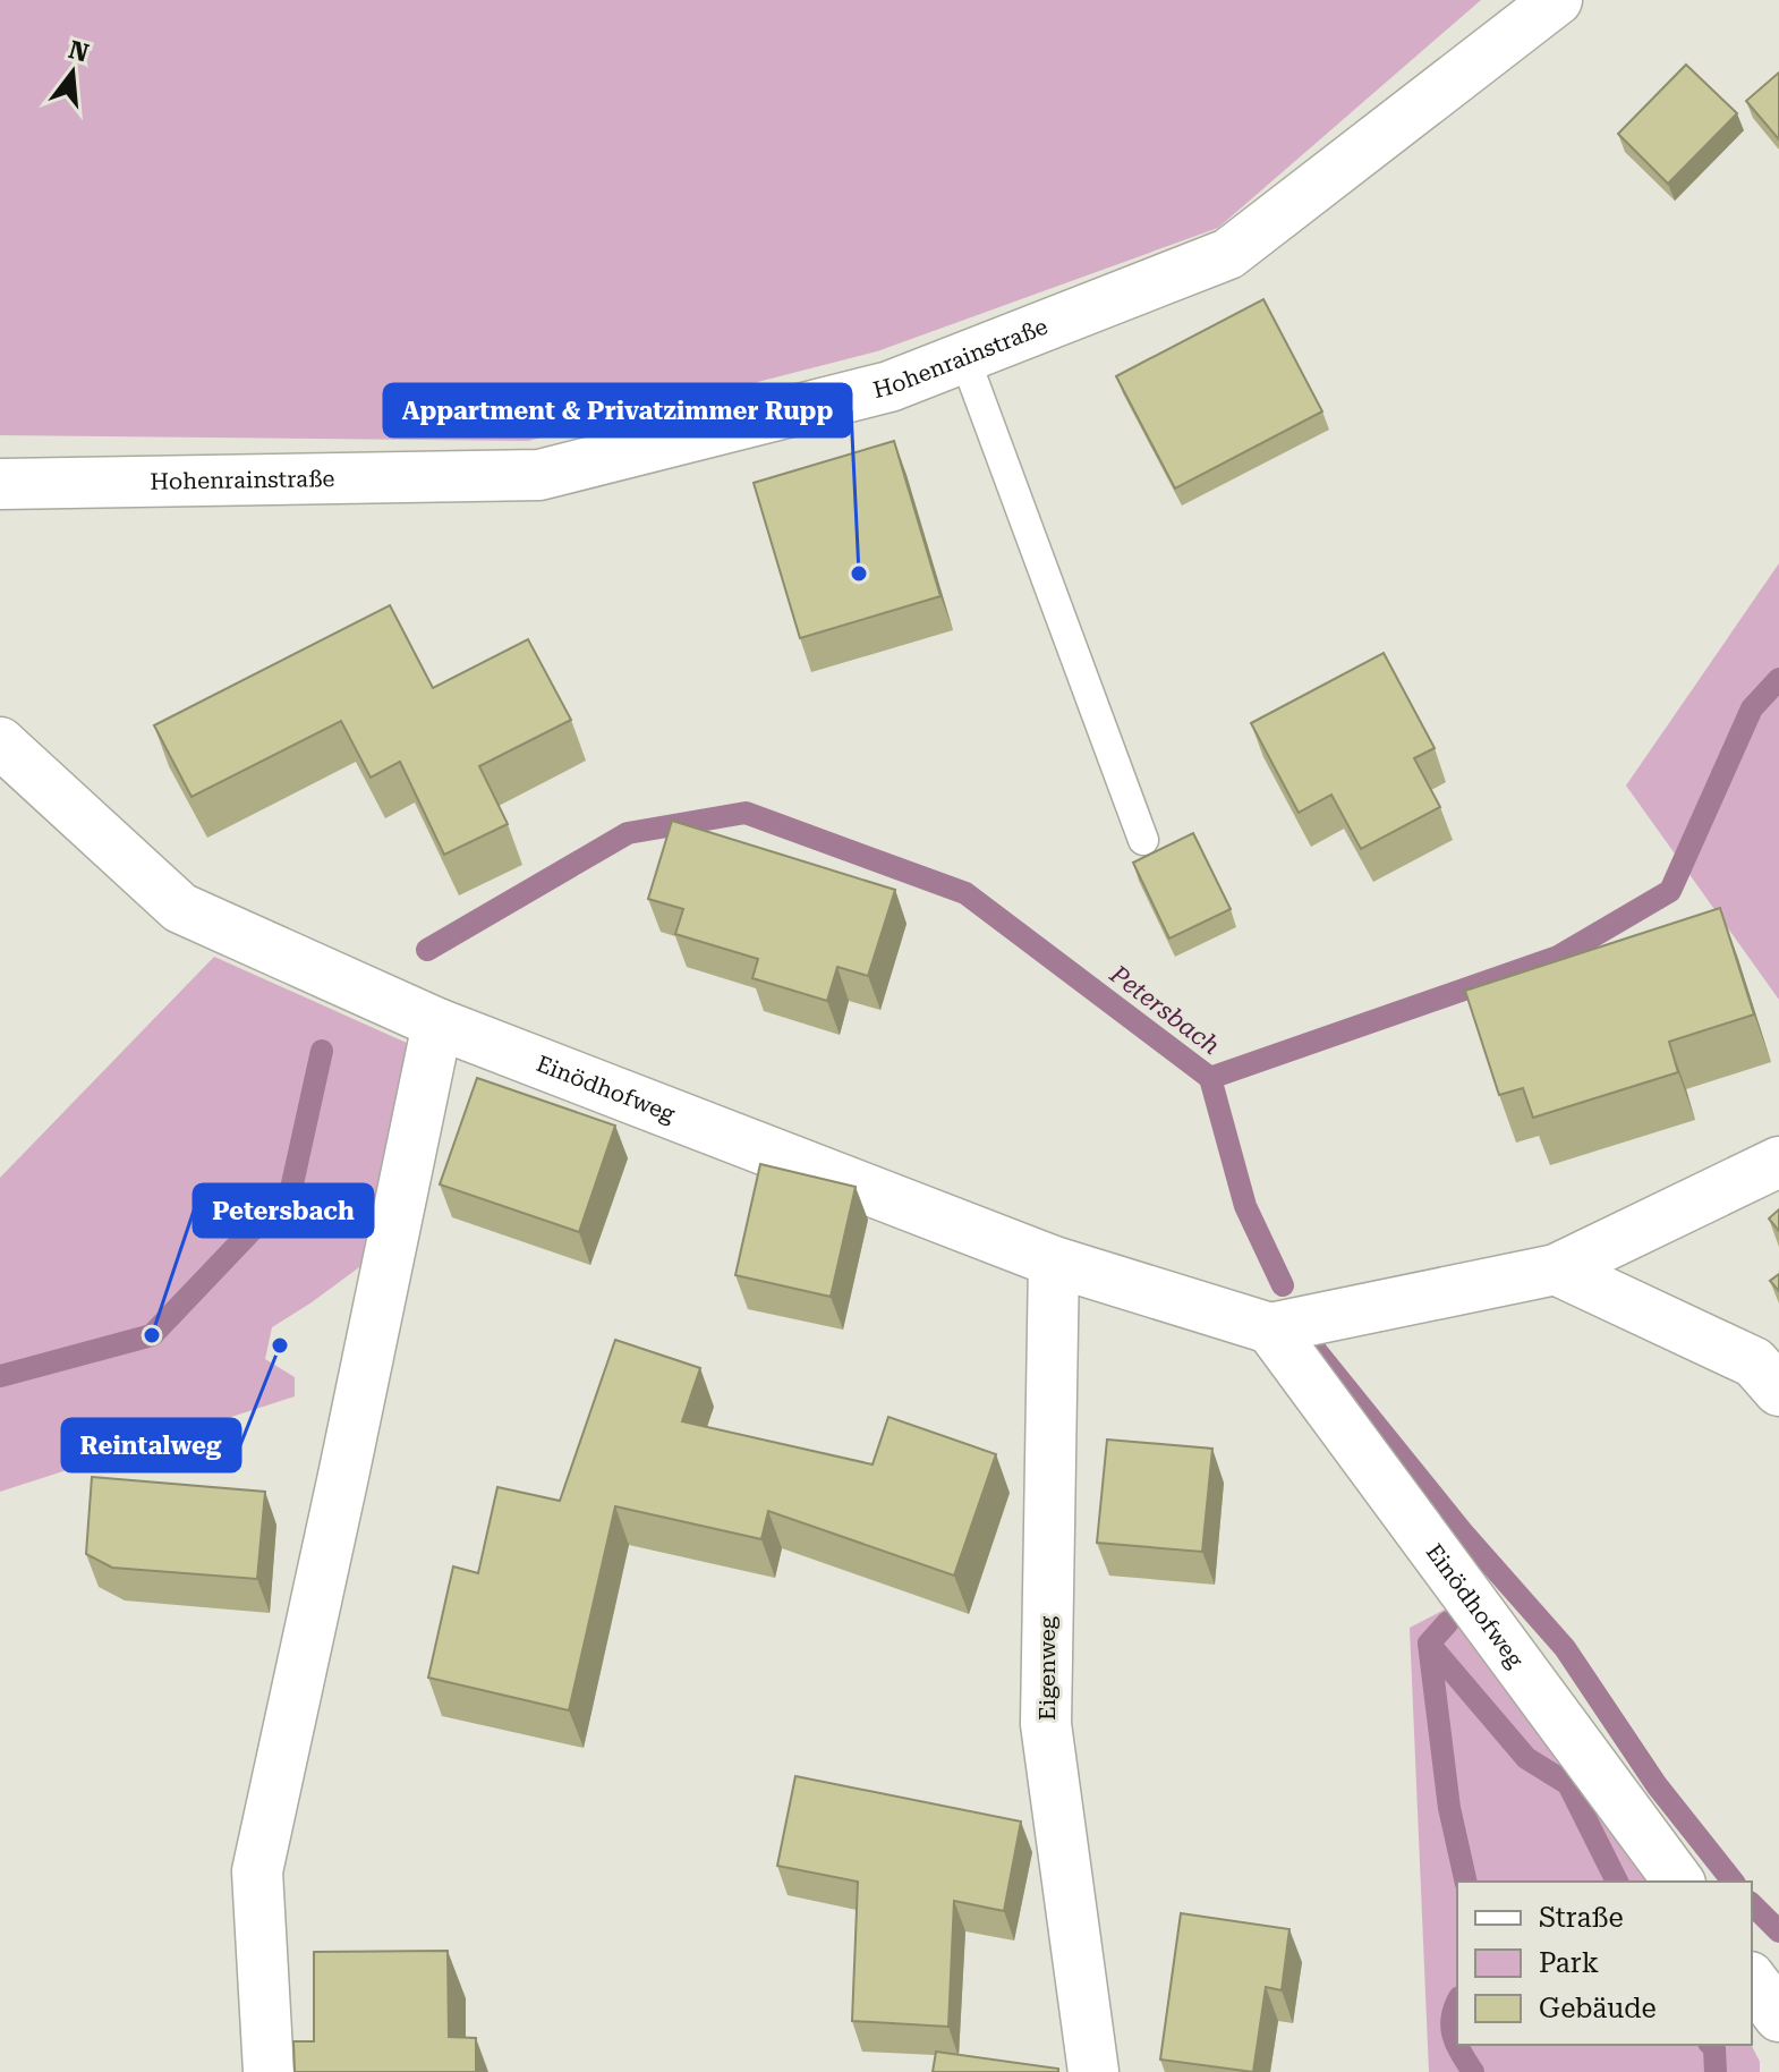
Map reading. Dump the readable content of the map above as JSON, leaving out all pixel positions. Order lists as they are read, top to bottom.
{
  "streets": {
    "street": ["Hohenrainstraße", "Einödhofweg", "Eigenweg"]
  },
  "crossings": [
    ["Einödhofweg", "Eigenweg"]
  ],
  "water": ["Petersbach"],
  "places": ["Appartment & Privatzimmer Rupp", "Petersbach", "Reintalweg"],
  "legend": ["Straße", "Park", "Gebäude"],
  "north": "top"
}
